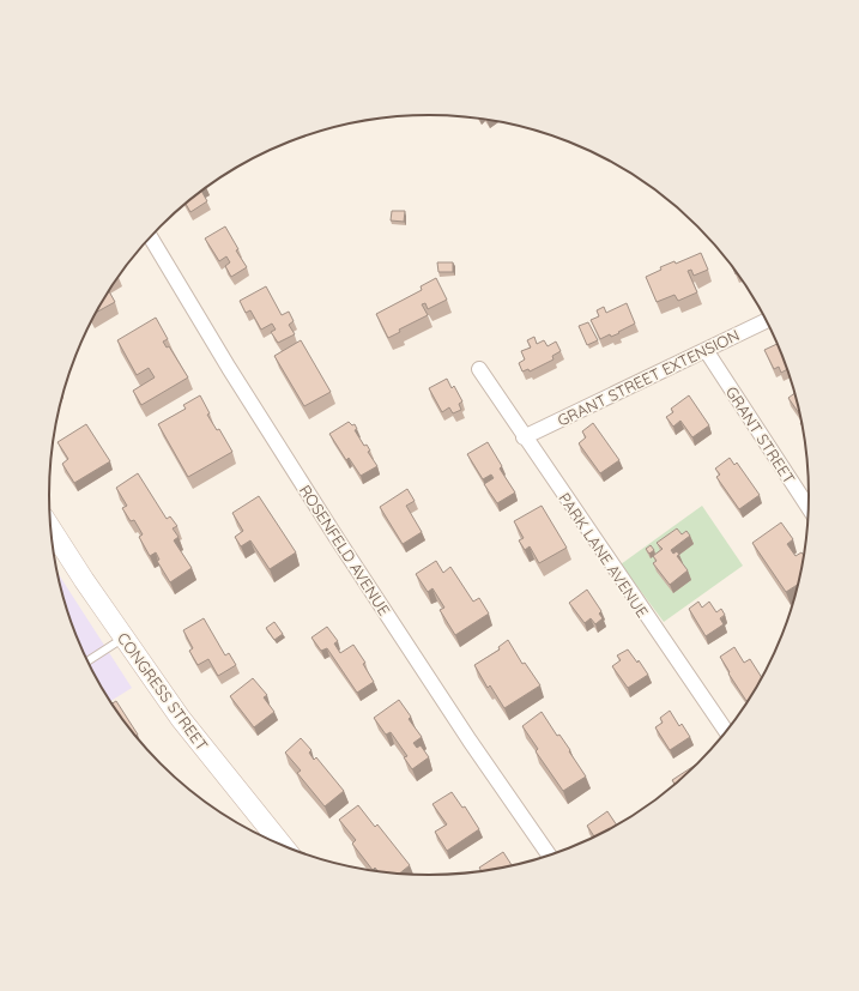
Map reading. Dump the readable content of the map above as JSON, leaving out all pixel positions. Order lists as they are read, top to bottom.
{
  "streets": {
    "main road": ["CONGRESS STREET"],
    "street": [
      "GRANT STREET EXTENSION",
      "GRANT STREET",
      "ROSENFELD AVENUE",
      "PARK LANE AVENUE"
    ]
  },
  "crossings": [
    ["GRANT STREET EXTENSION", "GRANT STREET"],
    ["GRANT STREET EXTENSION", "PARK LANE AVENUE"]
  ]
}
